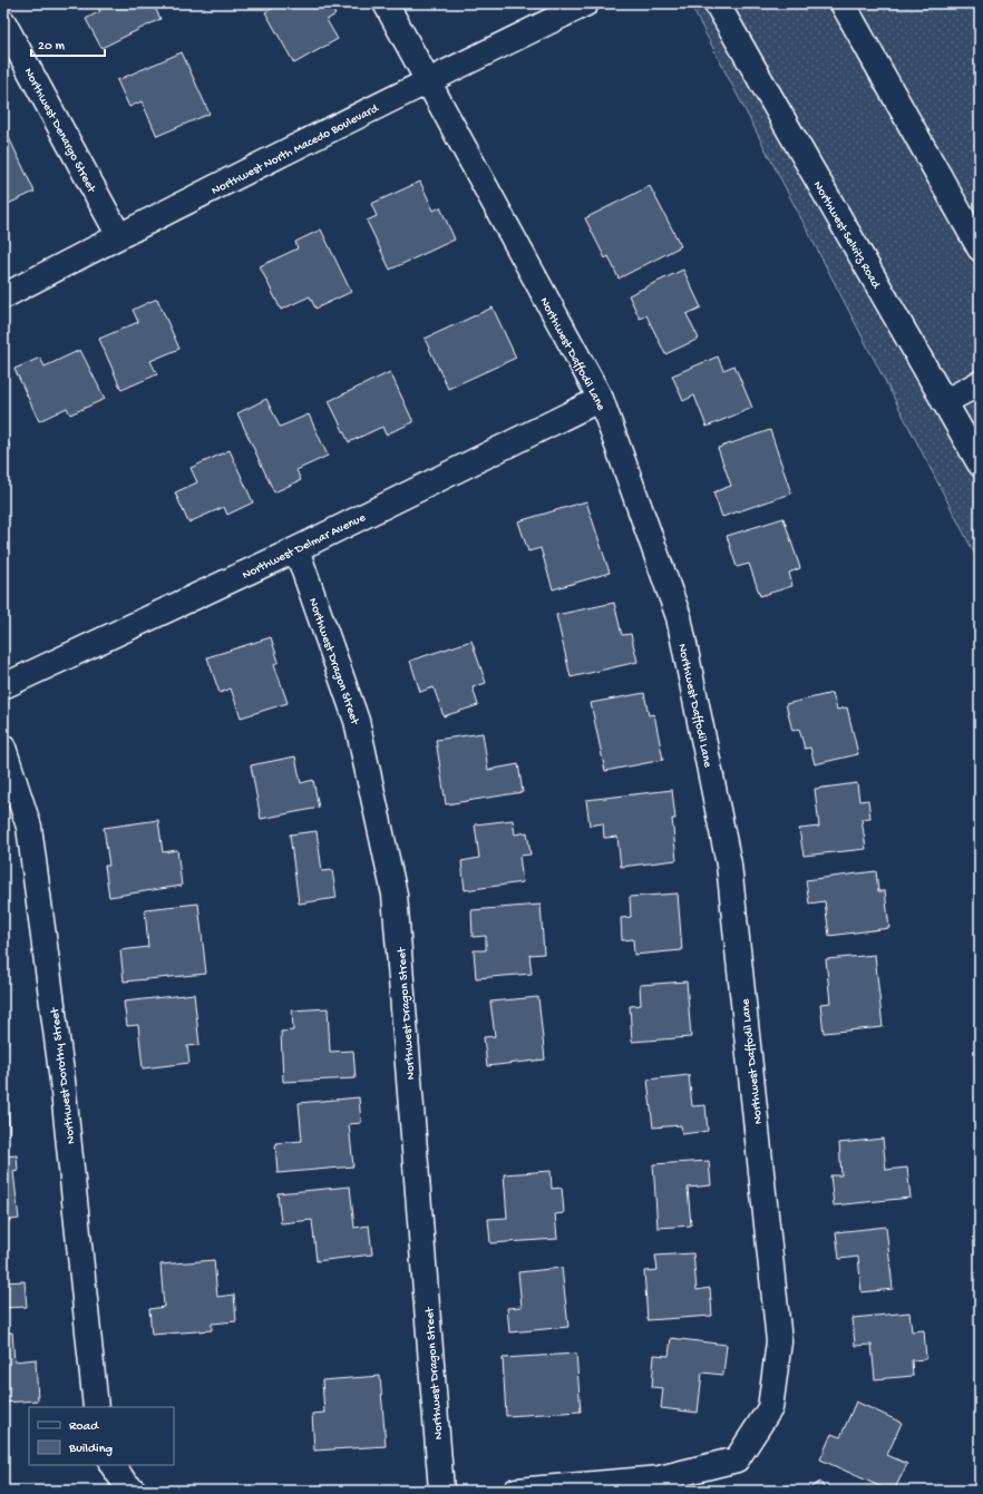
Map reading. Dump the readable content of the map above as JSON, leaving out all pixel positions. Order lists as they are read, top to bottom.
{
  "streets": {
    "street": [
      "Northwest Denargo Street",
      "Northwest North Macedo Boulevard",
      "Northwest Selvitz Road",
      "Northwest Daffodil Lane",
      "Northwest Delmar Avenue",
      "Northwest Dragon Street",
      "Northwest Dorothy Street"
    ]
  },
  "crossings": [
    ["Northwest Denargo Street", "Northwest North Macedo Boulevard"],
    ["Northwest North Macedo Boulevard", "Northwest Daffodil Lane"],
    ["Northwest Daffodil Lane", "Northwest Delmar Avenue"],
    ["Northwest Delmar Avenue", "Northwest Dragon Street"]
  ],
  "legend": ["Road", "Building"],
  "scale_bar": "20 m"
}
